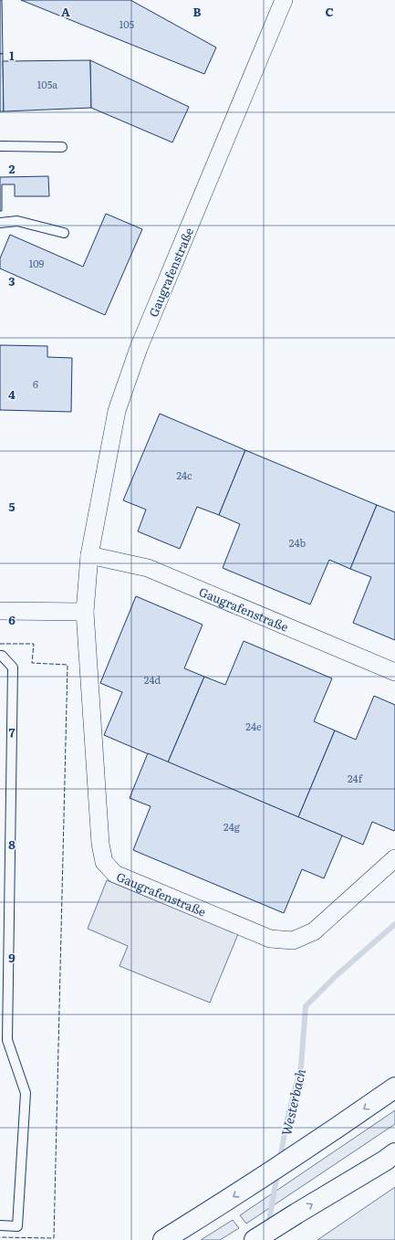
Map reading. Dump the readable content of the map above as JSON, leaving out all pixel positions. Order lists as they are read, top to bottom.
{
  "streets": {
    "street": ["Gaugrafenstraße"]
  },
  "water": ["Westerbach"],
  "house_numbers": [
    "105",
    "105a",
    "109",
    "6",
    "24c",
    "24b",
    "24d",
    "24e",
    "24f",
    "24g"
  ],
  "grid": {
    "columns": ["A", "B", "C"],
    "rows": [
      "1",
      "2",
      "3",
      "4",
      "5",
      "6",
      "7",
      "8",
      "9"
    ]
  }
}
